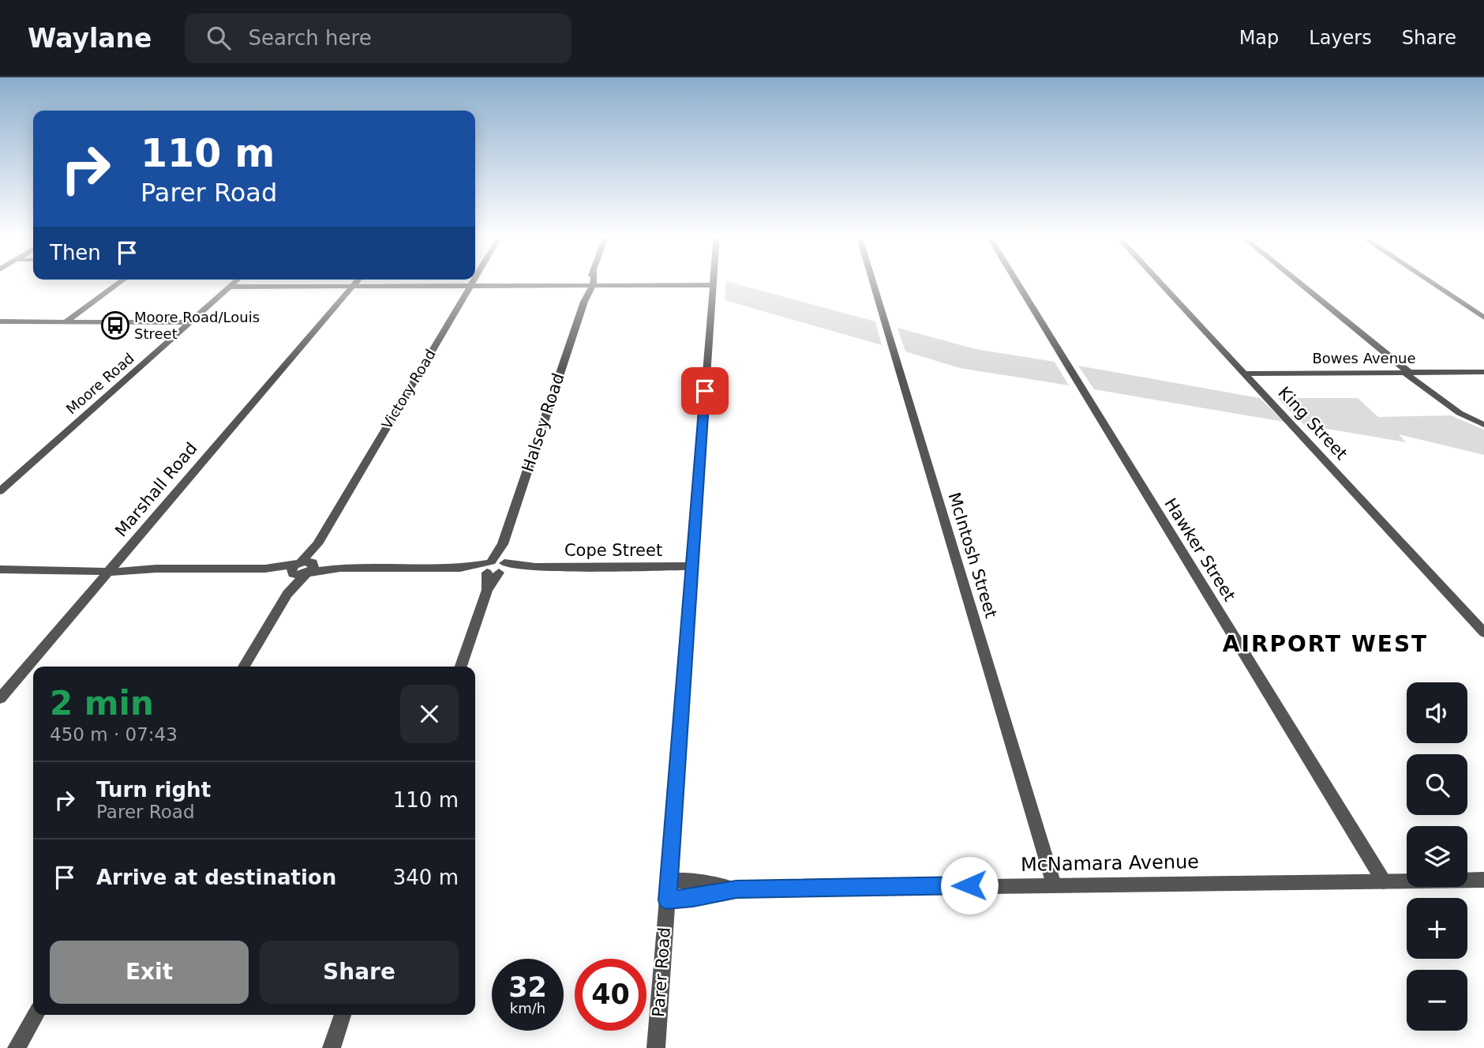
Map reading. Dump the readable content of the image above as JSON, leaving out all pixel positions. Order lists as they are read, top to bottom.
{
  "streets": {
    "street": [
      "Bowes Avenue",
      "Moore Road",
      "Victory Road",
      "Halsey Road",
      "King Street",
      "Marshall Road",
      "Hawker Street",
      "Cope Street",
      "McIntosh Street",
      "McNamara Avenue",
      "Parer Road"
    ]
  },
  "crossings": [
    ["Bowes Avenue", "King Street"],
    ["Victory Road", "Cope Street"],
    ["Halsey Road", "Cope Street"],
    ["Marshall Road", "Cope Street"],
    ["Hawker Street", "McNamara Avenue"],
    ["Cope Street", "Parer Road"],
    ["McIntosh Street", "McNamara Avenue"],
    ["McNamara Avenue", "Parer Road"]
  ],
  "districts": ["AIRPORT WEST"],
  "places": {
    "bus stop": ["Moore Road/Louis Street"]
  },
  "page": {
    "header": "Waylane",
    "search": "Search here",
    "nav": ["Map", "Layers", "Share"],
    "turn": ["110 m", "Parer Road"],
    "then": "Then",
    "heading": ["2 min", "450 m · 07:43"],
    "map_buttons": ["+", "−"],
    "list": [
      {
        "name": "Turn right",
        "note": "Parer Road",
        "value": "110 m"
      },
      {
        "name": "Arrive at destination",
        "value": "340 m"
      }
    ],
    "buttons": ["Exit", "Share"],
    "speed": "32 km/h",
    "limit": "40"
  }
}
